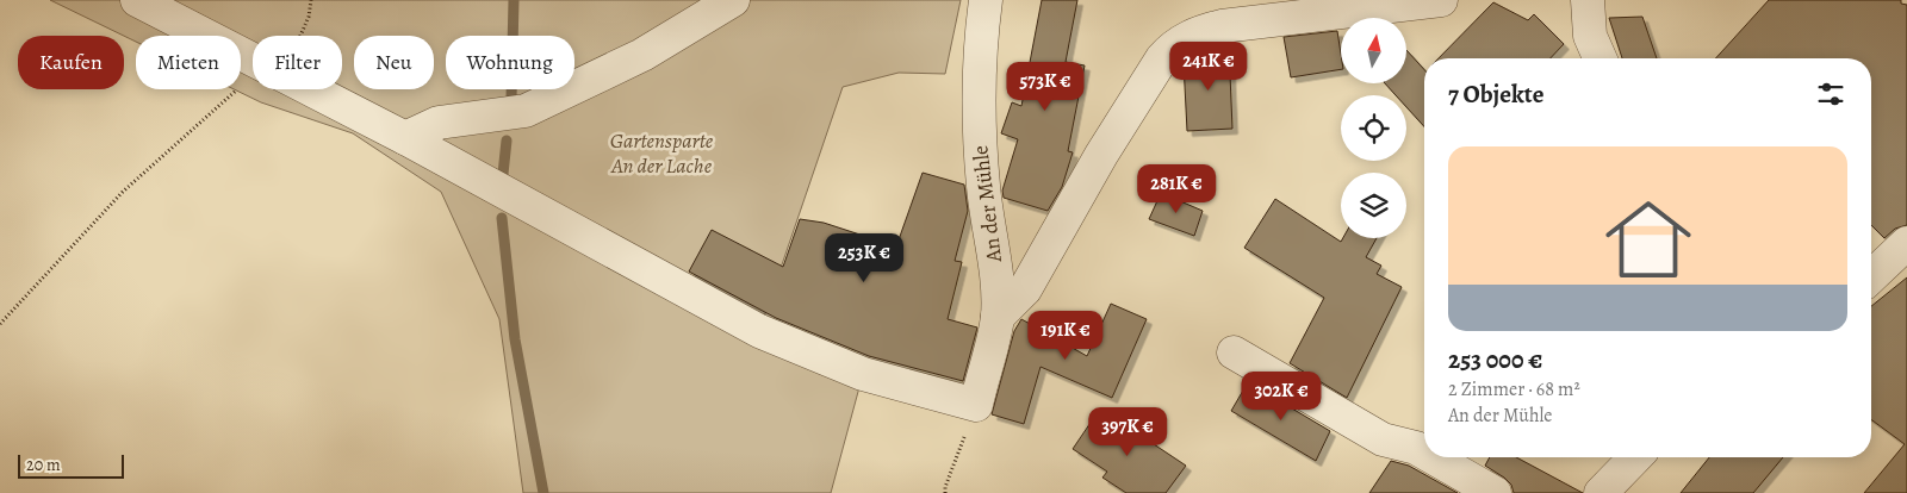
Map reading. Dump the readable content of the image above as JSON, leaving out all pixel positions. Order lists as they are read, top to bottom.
{
  "streets": {
    "street": ["An der Mühle"]
  },
  "parks": ["Gartensparte An der Lache"],
  "scale_bar": "20 m",
  "north": "top",
  "page": {
    "chip": [
      "Kaufen",
      "Mieten",
      "Filter",
      "Neu",
      "Wohnung"
    ],
    "price": [
      "241K €",
      "573K €",
      "281K €",
      "253K €",
      "191K €",
      "302K €",
      "397K €"
    ],
    "heading": "7 Objekte",
    "list": [
      {
        "name": "253 000 €",
        "note": "2 Zimmer · 68 m² · An der Mühle"
      }
    ],
    "scale": "20 m"
  }
}
